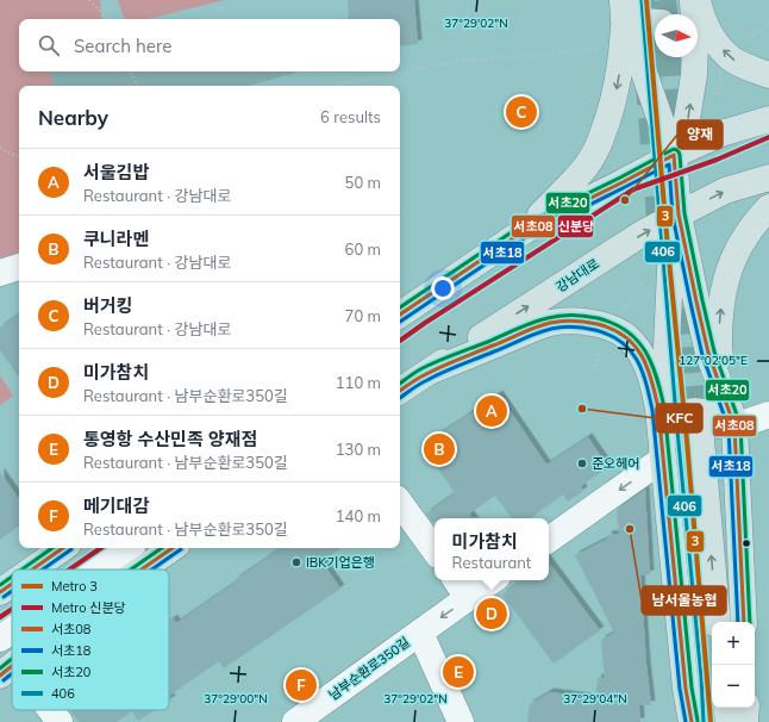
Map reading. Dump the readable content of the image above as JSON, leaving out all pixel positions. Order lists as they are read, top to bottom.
{
  "streets": {
    "main road": ["강남대로"],
    "street": ["남부순환로350길"]
  },
  "places": [
    "양재",
    "KFC",
    "준오헤어",
    "남서울농협",
    "IBK기업은행"
  ],
  "lines": [
    "metro line 3",
    "transit line 406",
    "metro line 신분당",
    "transit line 서초20",
    "transit line 서초08",
    "transit line 서초18"
  ],
  "legend": [
    "Metro 3",
    "Metro 신분당",
    "서초08",
    "서초18",
    "서초20",
    "406"
  ],
  "north": "right",
  "page": {
    "search": "Search here",
    "heading": ["Nearby", "6 results"],
    "pins": [
      "C",
      "A",
      "B",
      "D",
      "E",
      "F"
    ],
    "list": [
      {
        "mark": "A",
        "name": "서울김밥",
        "note": "Restaurant · 강남대로",
        "value": "50 m"
      },
      {
        "mark": "B",
        "name": "쿠니라멘",
        "note": "Restaurant · 강남대로",
        "value": "60 m"
      },
      {
        "mark": "C",
        "name": "버거킹",
        "note": "Restaurant · 강남대로",
        "value": "70 m"
      },
      {
        "mark": "D",
        "name": "미가참치",
        "note": "Restaurant · 남부순환로350길",
        "value": "110 m"
      },
      {
        "mark": "E",
        "name": "통영항 수산민족 양재점",
        "note": "Restaurant · 남부순환로350길",
        "value": "130 m"
      },
      {
        "mark": "F",
        "name": "메기대감",
        "note": "Restaurant · 남부순환로350길",
        "value": "140 m"
      }
    ],
    "popup": ["미가참치", "Restaurant"],
    "map_buttons": ["+", "−"]
  },
  "coordinates": [
    "37°29'02\"N",
    "127°02'05\"E",
    "37°29'00\"N",
    "37°29'04\"N"
  ]
}
